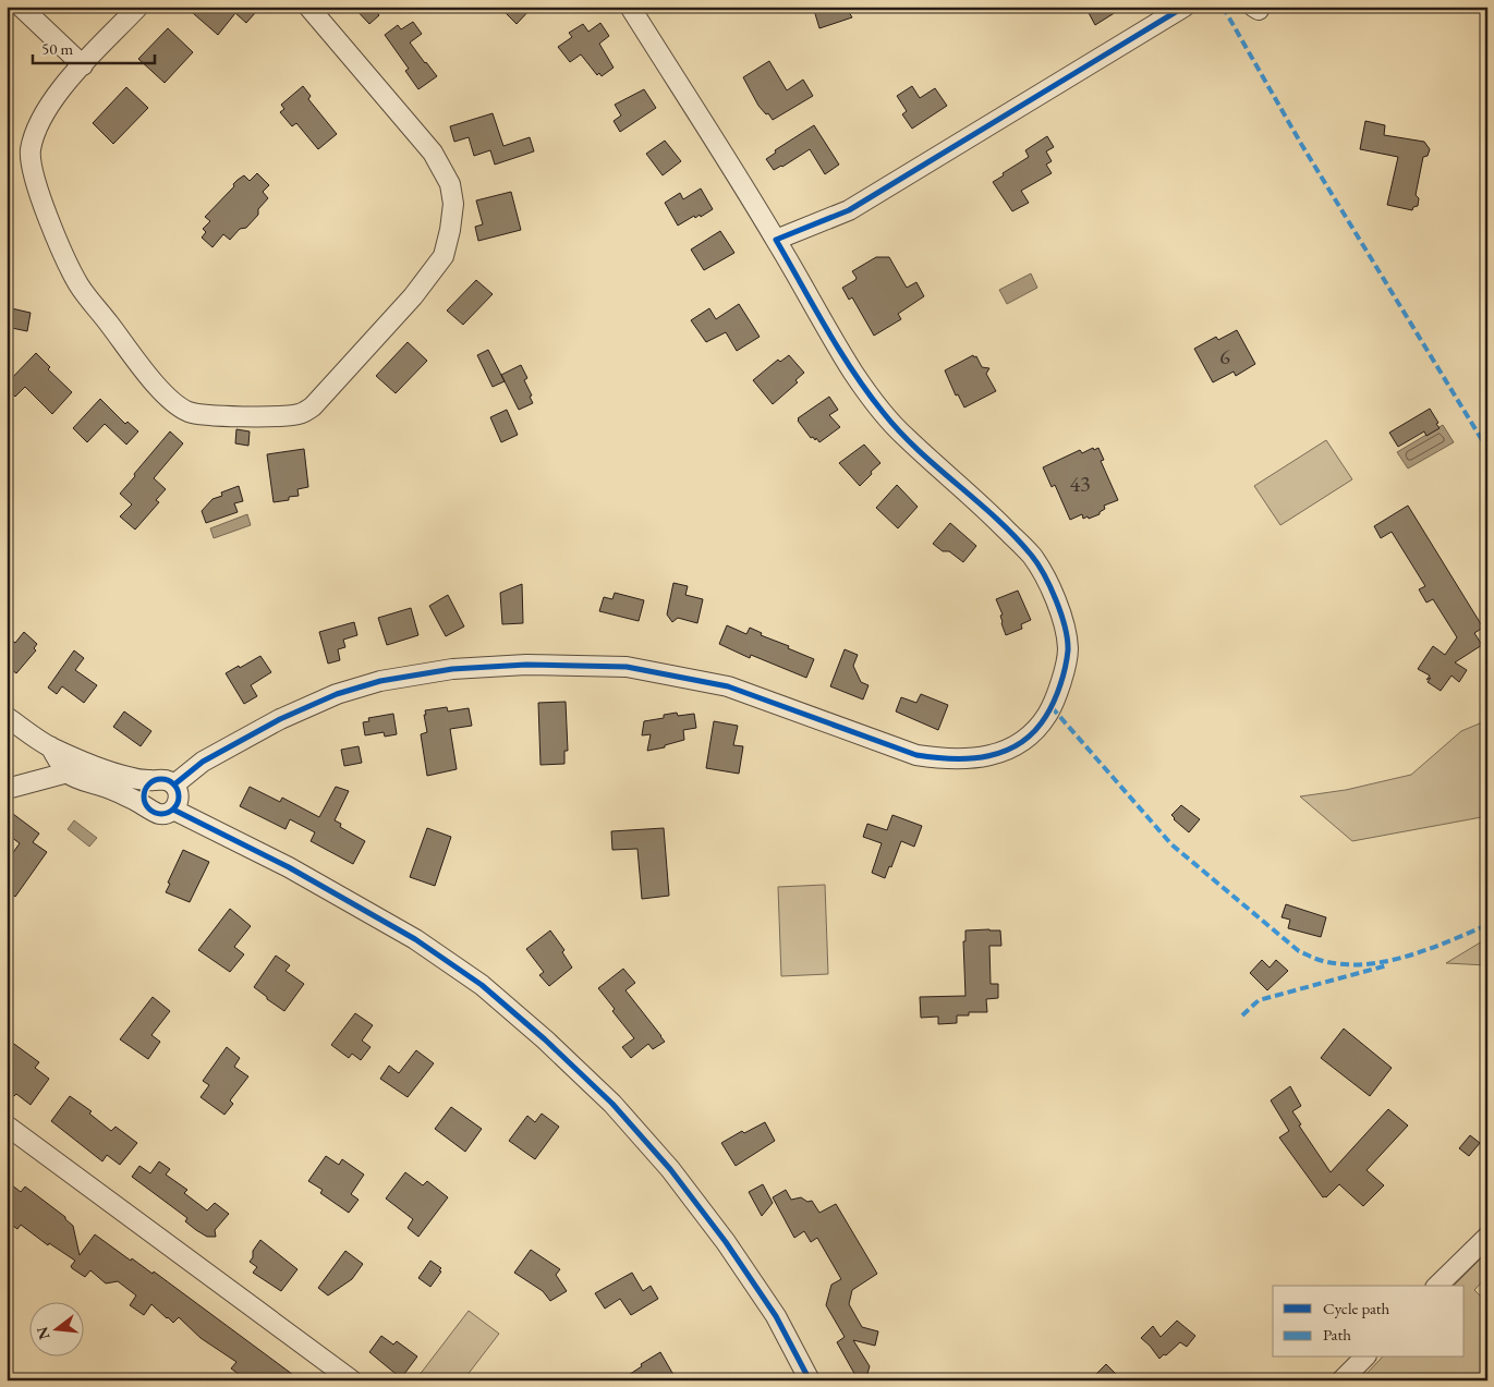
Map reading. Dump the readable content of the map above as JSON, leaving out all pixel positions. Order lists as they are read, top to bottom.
{
  "house_numbers": ["6", "43"],
  "legend": ["Cycle path", "Path"],
  "scale_bar": "50 m",
  "north": "left"
}
